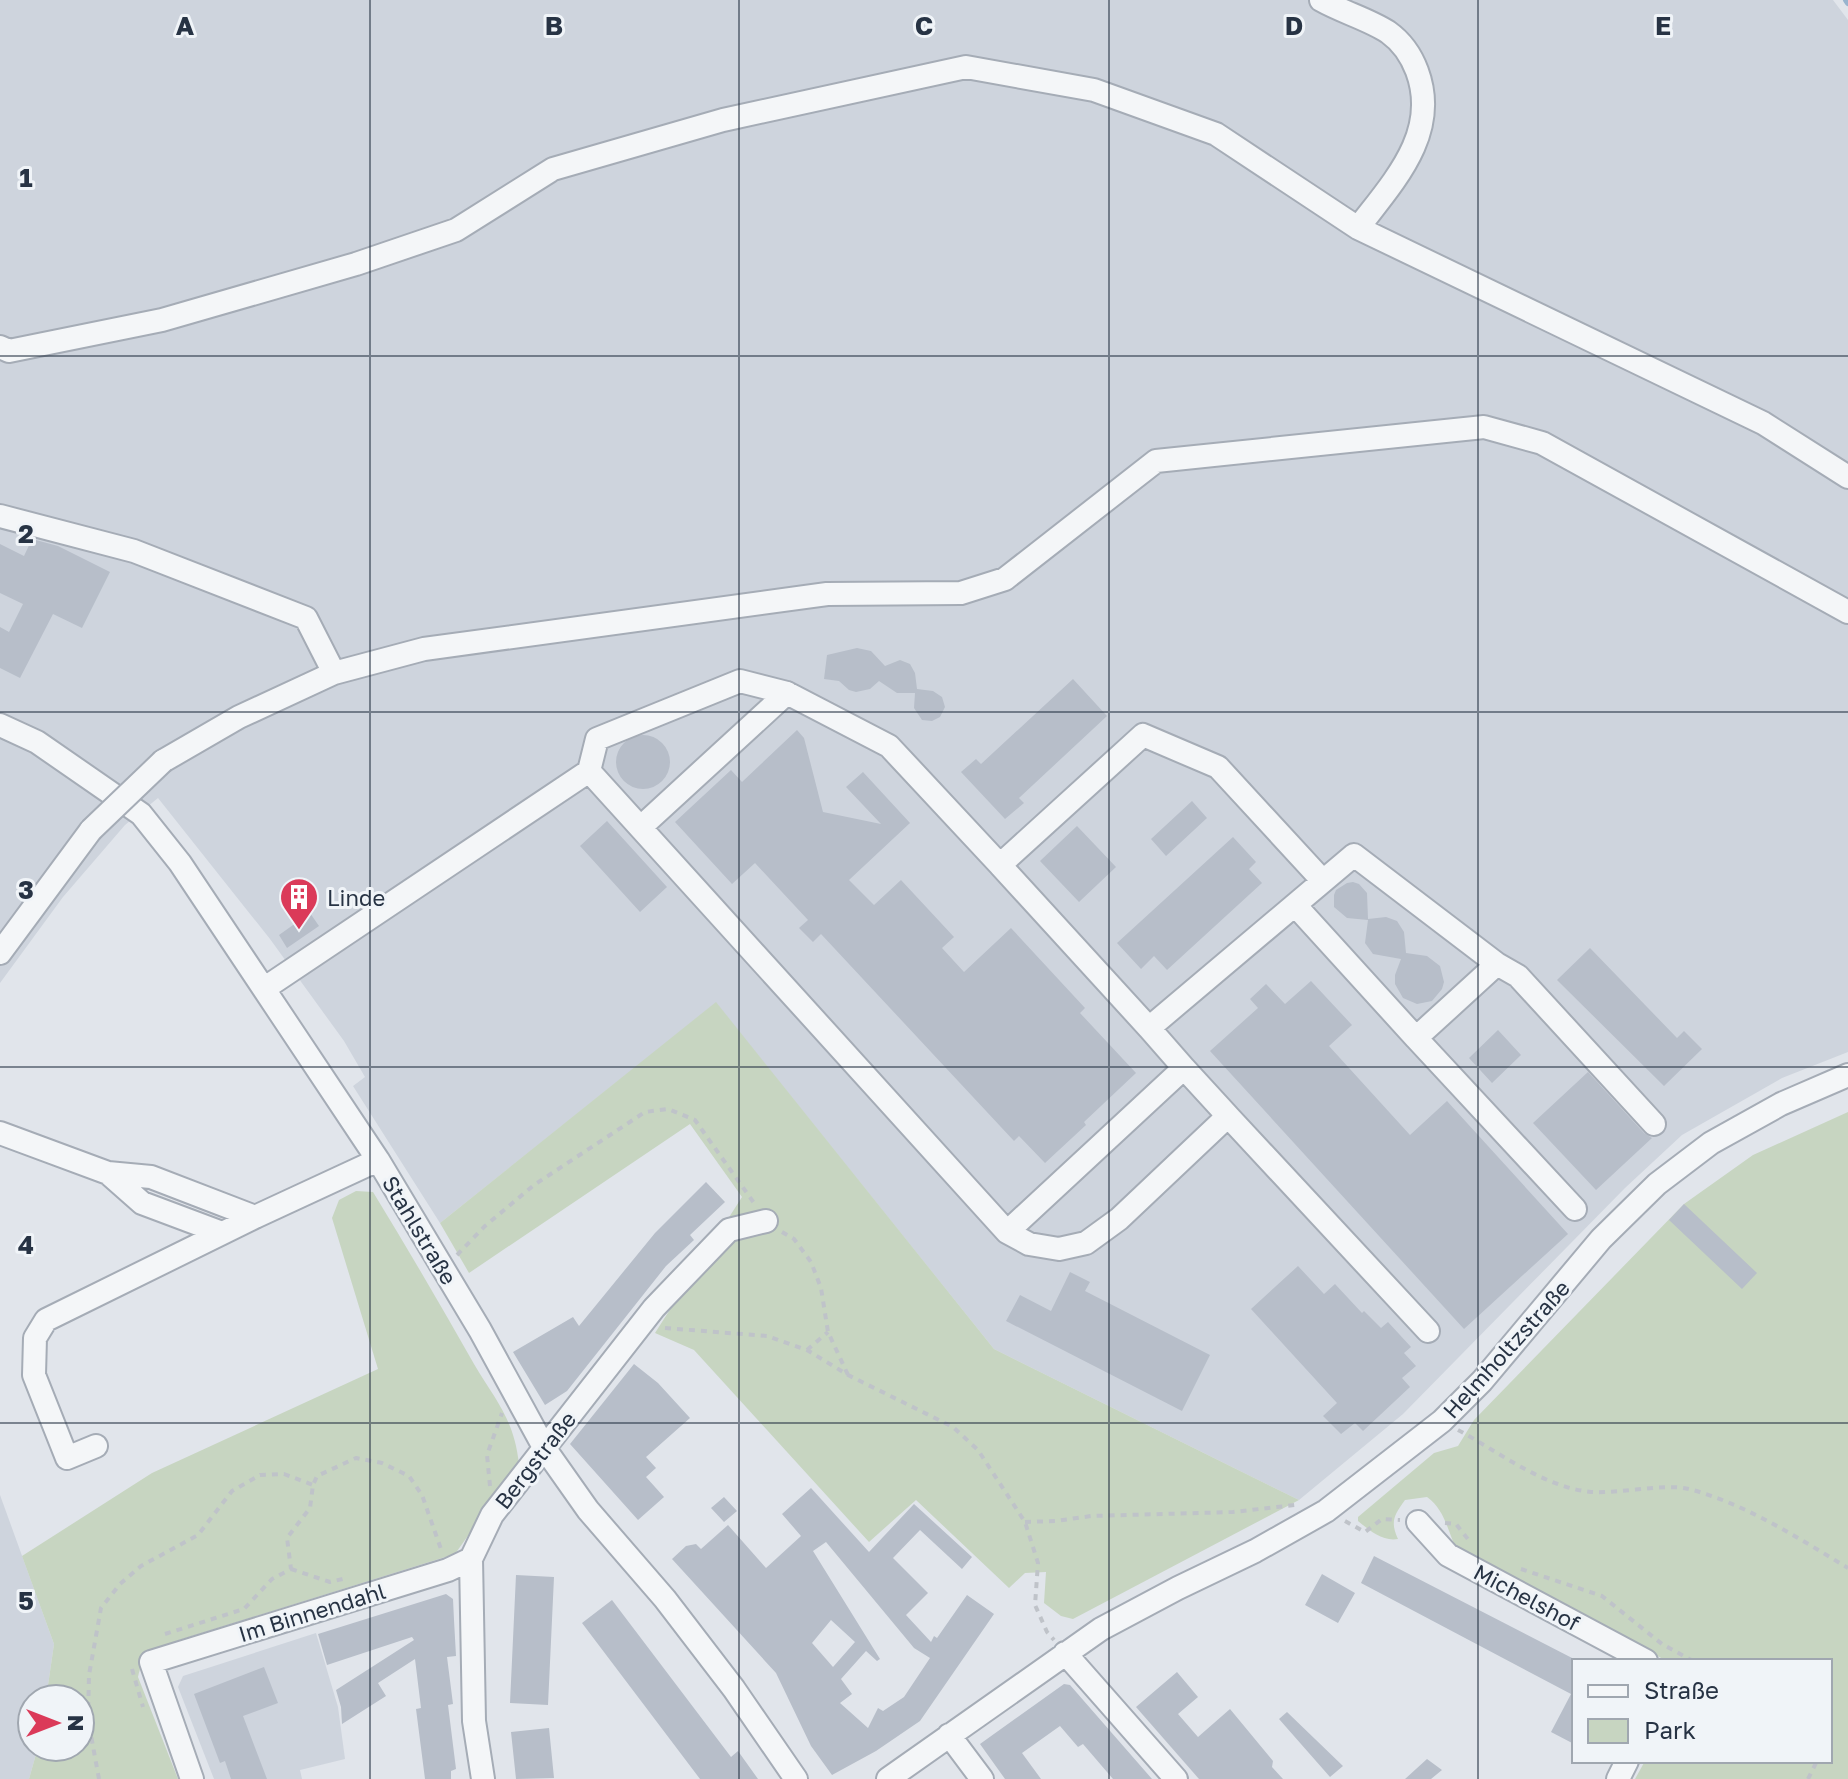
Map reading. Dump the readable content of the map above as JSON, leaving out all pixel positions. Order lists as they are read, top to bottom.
{
  "streets": {
    "street": [
      "Stahlstraße",
      "Helmholtzstraße",
      "Bergstraße",
      "Michelshof",
      "Im Binnendahl"
    ]
  },
  "crossings": [
    ["Stahlstraße", "Bergstraße"],
    ["Bergstraße", "Im Binnendahl"]
  ],
  "places": {
    "building": ["Linde"]
  },
  "legend": ["Straße", "Park"],
  "north": "right",
  "grid": {
    "columns": [
      "A",
      "B",
      "C",
      "D",
      "E"
    ],
    "rows": [
      "1",
      "2",
      "3",
      "4",
      "5"
    ]
  }
}
